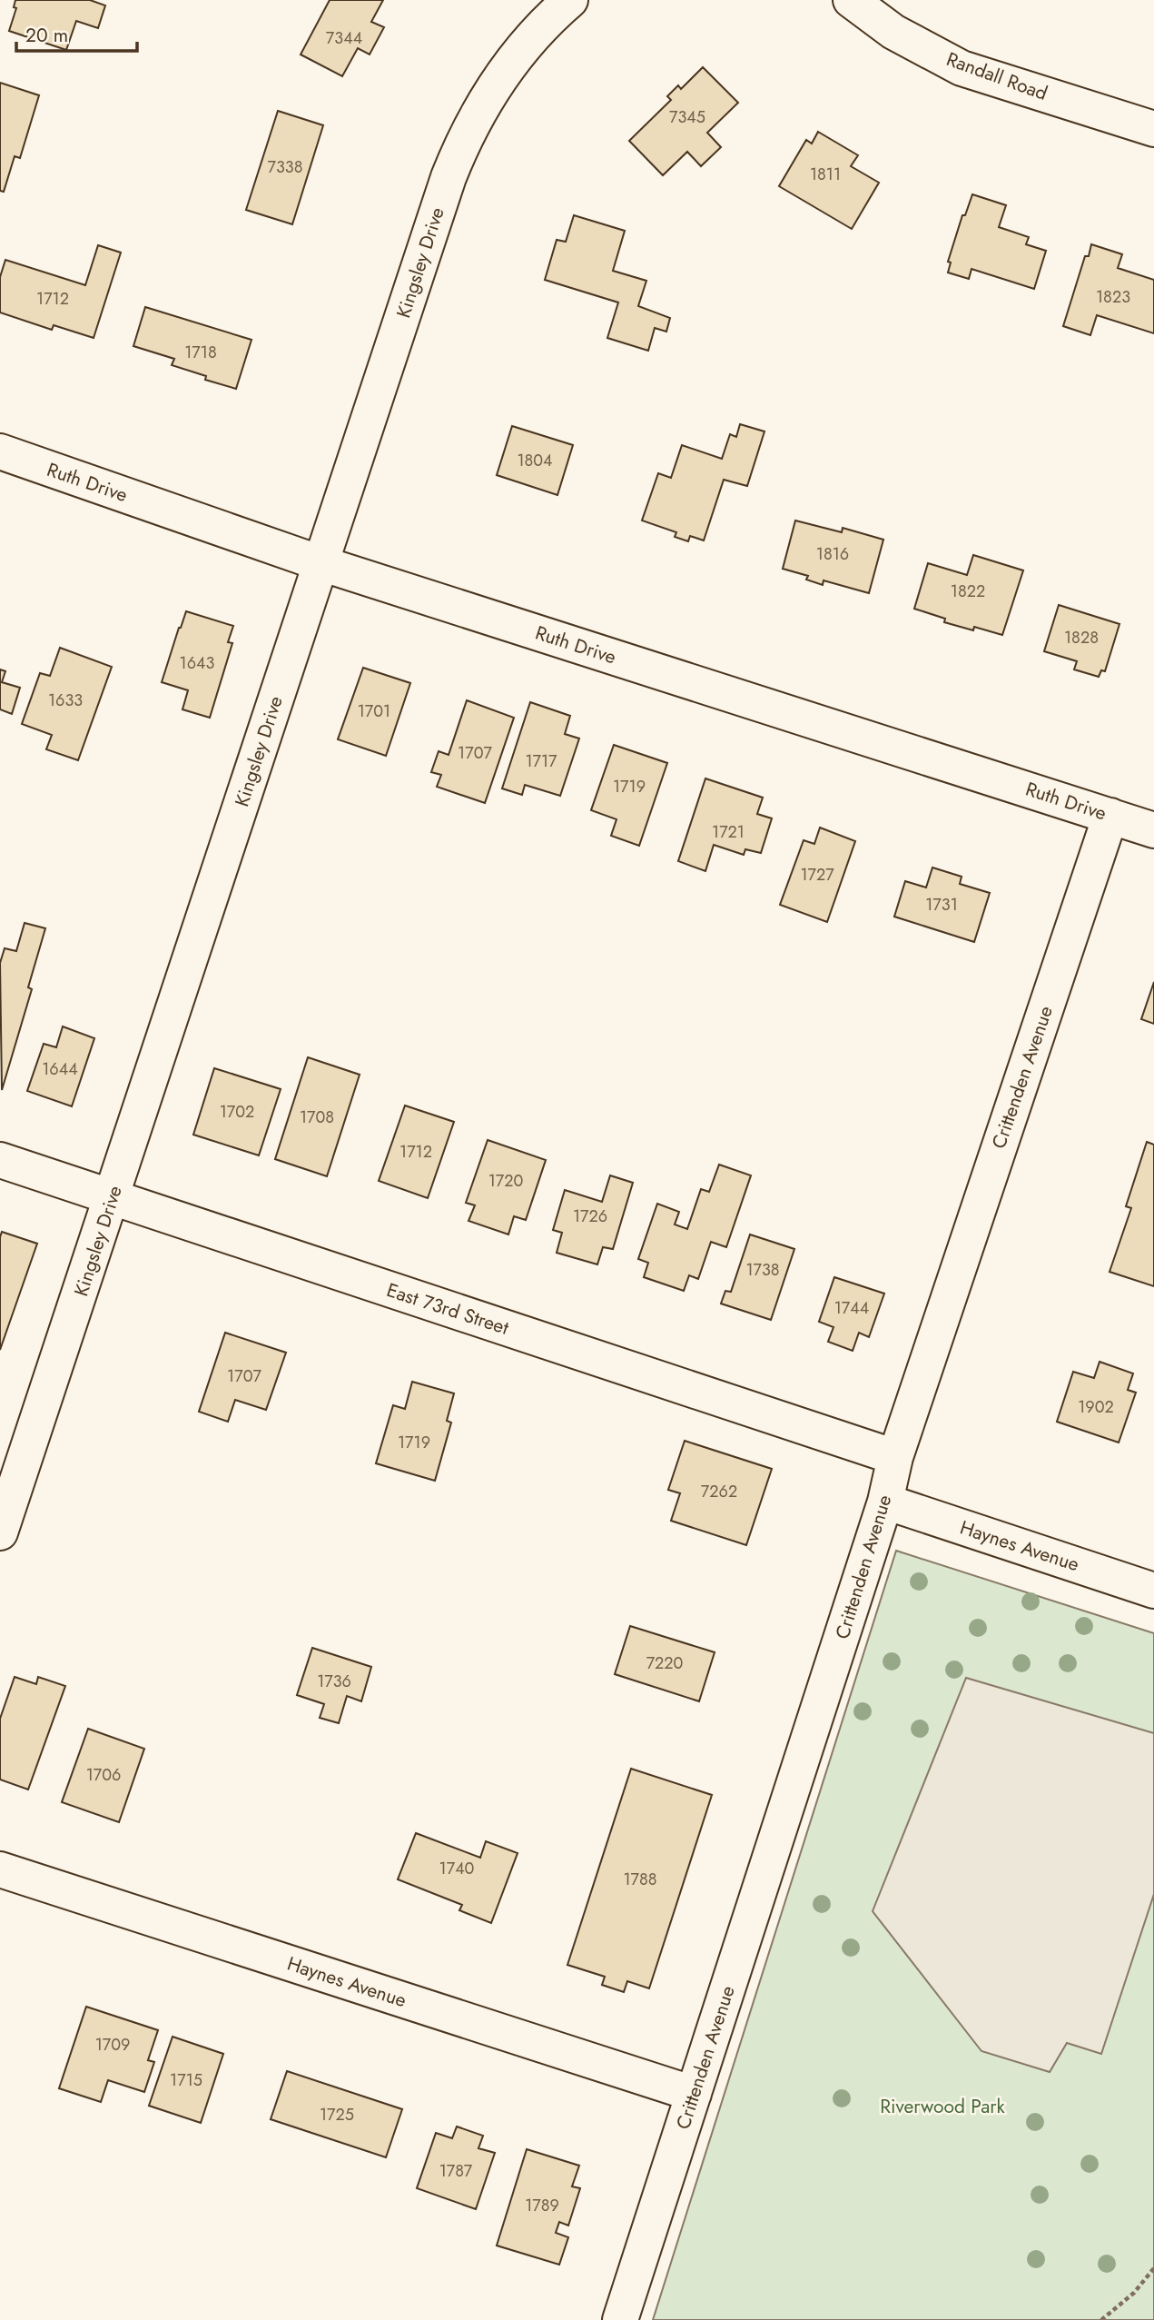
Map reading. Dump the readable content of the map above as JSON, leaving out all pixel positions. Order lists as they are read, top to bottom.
{
  "streets": {
    "street": [
      "Randall Road",
      "Kingsley Drive",
      "Ruth Drive",
      "Crittenden Avenue",
      "East 73rd Street",
      "Haynes Avenue"
    ]
  },
  "crossings": [
    ["Kingsley Drive", "Ruth Drive"],
    ["Kingsley Drive", "East 73rd Street"],
    ["Ruth Drive", "Crittenden Avenue"],
    ["Crittenden Avenue", "East 73rd Street"],
    ["Crittenden Avenue", "Haynes Avenue"]
  ],
  "parks": ["Riverwood Park"],
  "house_numbers": [
    "7344",
    "7345",
    "7338",
    "1811",
    "1823",
    "1712",
    "1718",
    "1804",
    "1816",
    "1822",
    "1828",
    "1643",
    "1633",
    "1701",
    "1707",
    "1717",
    "1719",
    "1721",
    "1727",
    "1731",
    "1644",
    "1702",
    "1708",
    "1712",
    "1720",
    "1726",
    "1738",
    "1744",
    "1707",
    "1902",
    "1719",
    "7262",
    "7220",
    "1736",
    "1706",
    "1740",
    "1788",
    "1709",
    "1715",
    "1725",
    "1787",
    "1789"
  ],
  "scale_bar": "20 m"
}
